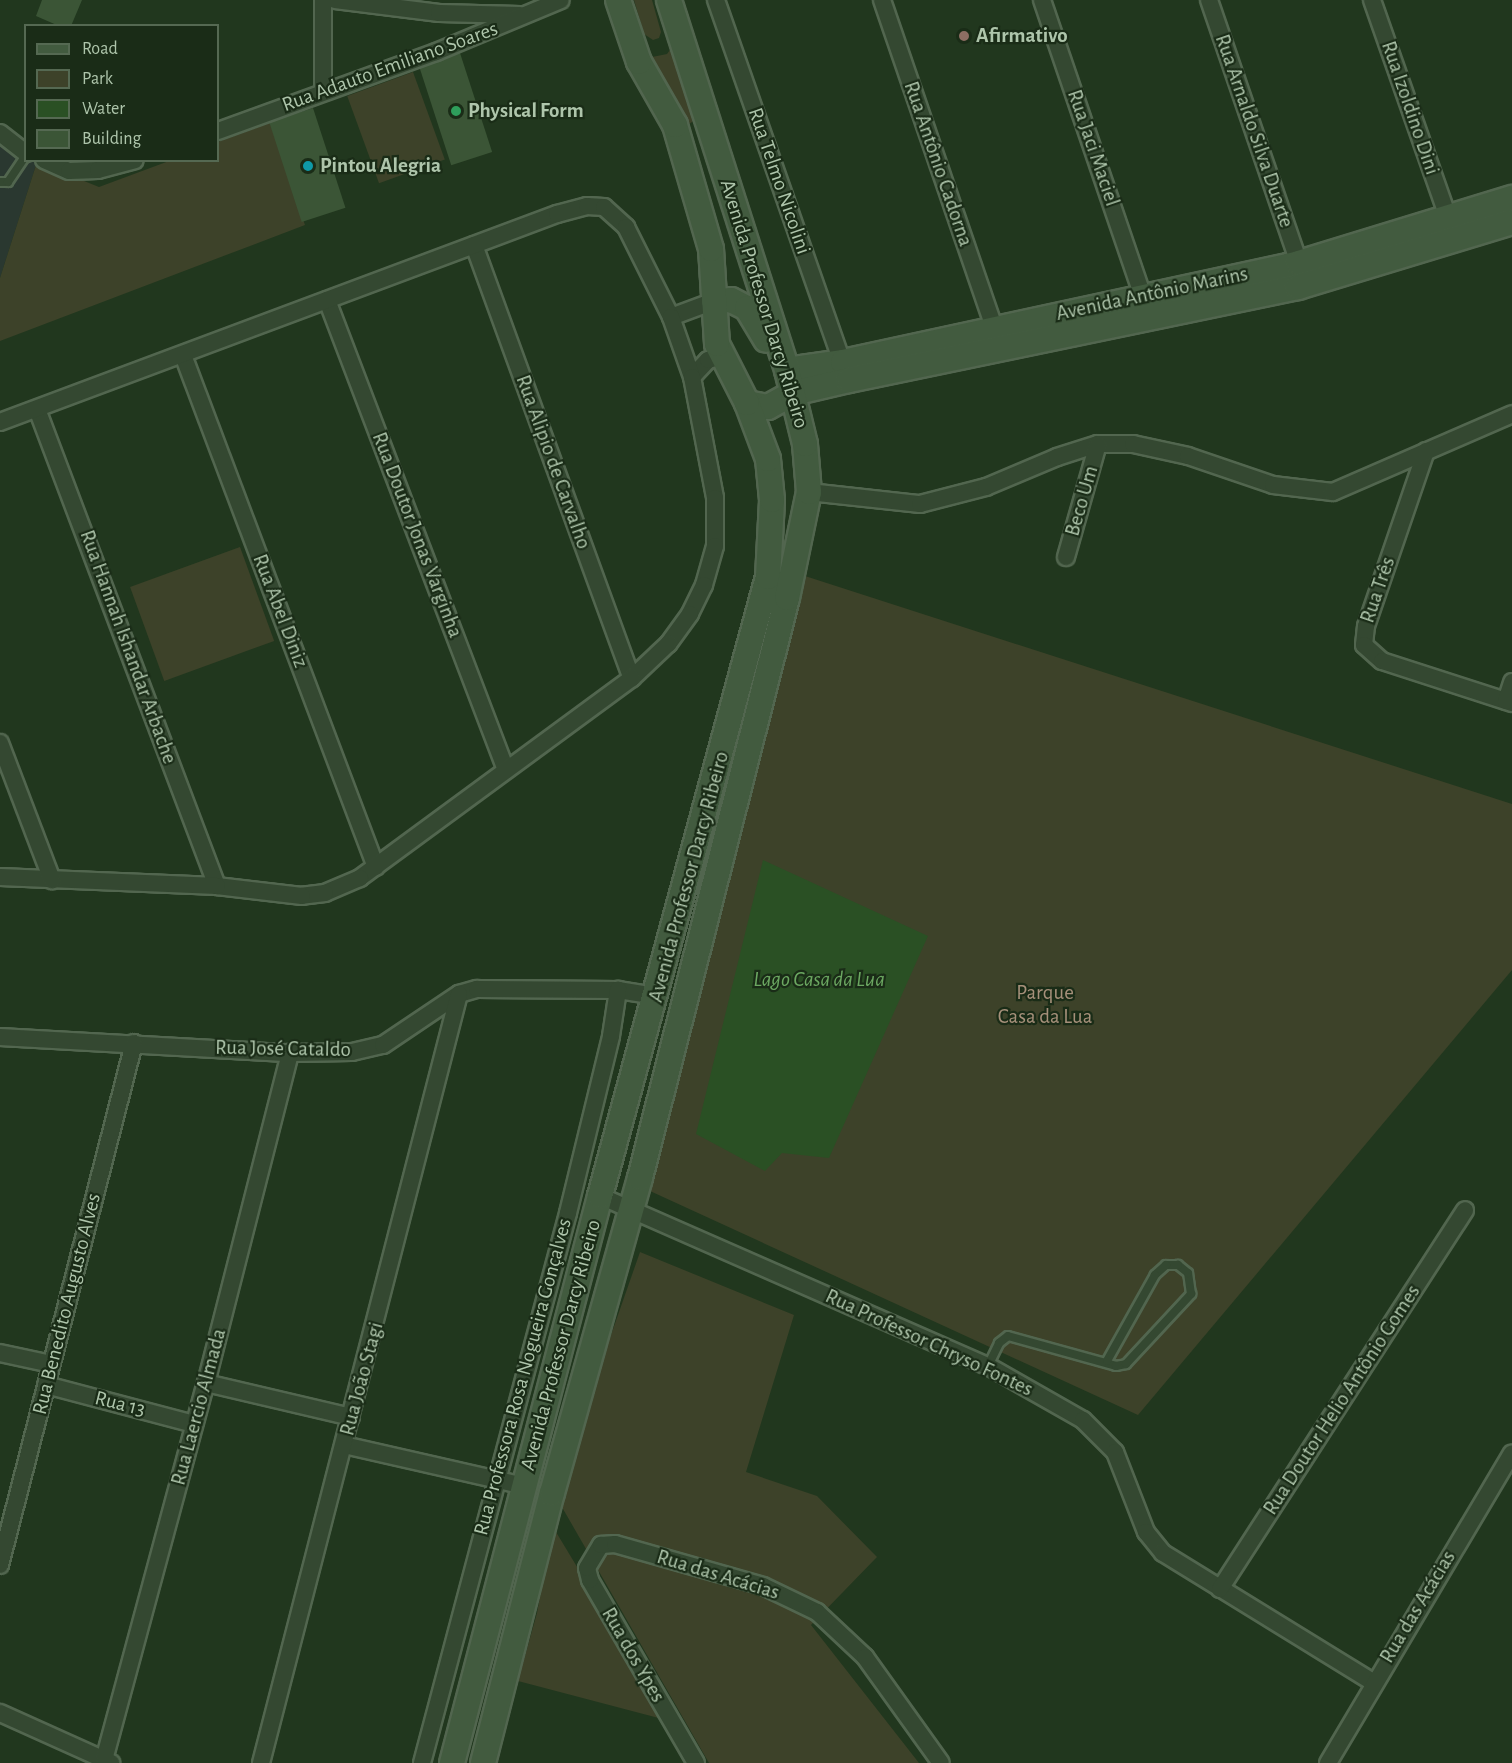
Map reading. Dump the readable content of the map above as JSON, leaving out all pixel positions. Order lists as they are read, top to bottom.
{
  "streets": {
    "main road": ["Avenida Antônio Marins", "Avenida Professor Darcy Ribeiro"],
    "street": [
      "Rua Adauto Emiliano Soares",
      "Rua Izoldino Dini",
      "Rua Arnaldo Silva Duarte",
      "Rua Jaci Maciel",
      "Rua Antônio Cadorna",
      "Rua Telmo Nicolini",
      "Rua Alipio de Carvalho",
      "Beco Um",
      "Rua Doutor Jonas Varginha",
      "Rua Três",
      "Rua Abel Diniz",
      "Rua Hannah Ishandar Arbache",
      "Rua José Cataldo",
      "Rua Benedito Augusto Alves",
      "Rua Professor Chryso Fontes",
      "Rua Professora Rosa Nogueira Gonçalves",
      "Rua João Stagi",
      "Rua Doutor Helio Antônio Gomes",
      "Rua 13",
      "Rua Laercio Almada",
      "Rua das Acácias",
      "Rua dos Ypes"
    ]
  },
  "crossings": [
    ["Rua Izoldino Dini", "Avenida Antônio Marins"],
    ["Rua Arnaldo Silva Duarte", "Avenida Antônio Marins"],
    ["Rua Jaci Maciel", "Avenida Antônio Marins"],
    ["Rua Antônio Cadorna", "Avenida Antônio Marins"],
    ["Rua Telmo Nicolini", "Avenida Antônio Marins"],
    ["Avenida Antônio Marins", "Avenida Professor Darcy Ribeiro"],
    ["Avenida Professor Darcy Ribeiro", "Rua José Cataldo"],
    ["Avenida Professor Darcy Ribeiro", "Rua Professor Chryso Fontes"],
    ["Rua José Cataldo", "Rua Benedito Augusto Alves"],
    ["Rua José Cataldo", "Rua Professora Rosa Nogueira Gonçalves"],
    ["Rua José Cataldo", "Rua João Stagi"],
    ["Rua José Cataldo", "Rua Laercio Almada"],
    ["Rua Benedito Augusto Alves", "Rua 13"],
    ["Rua Professor Chryso Fontes", "Rua Doutor Helio Antônio Gomes"],
    ["Rua Professor Chryso Fontes", "Rua das Acácias"],
    ["Rua 13", "Rua Laercio Almada"],
    ["Rua das Acácias", "Rua dos Ypes"]
  ],
  "water": ["Lago Casa da Lua"],
  "parks": ["Parque Casa da Lua"],
  "places": ["Afirmativo", "Physical Form", "Pintou Alegria"],
  "legend": [
    "Road",
    "Park",
    "Water",
    "Building"
  ]
}
